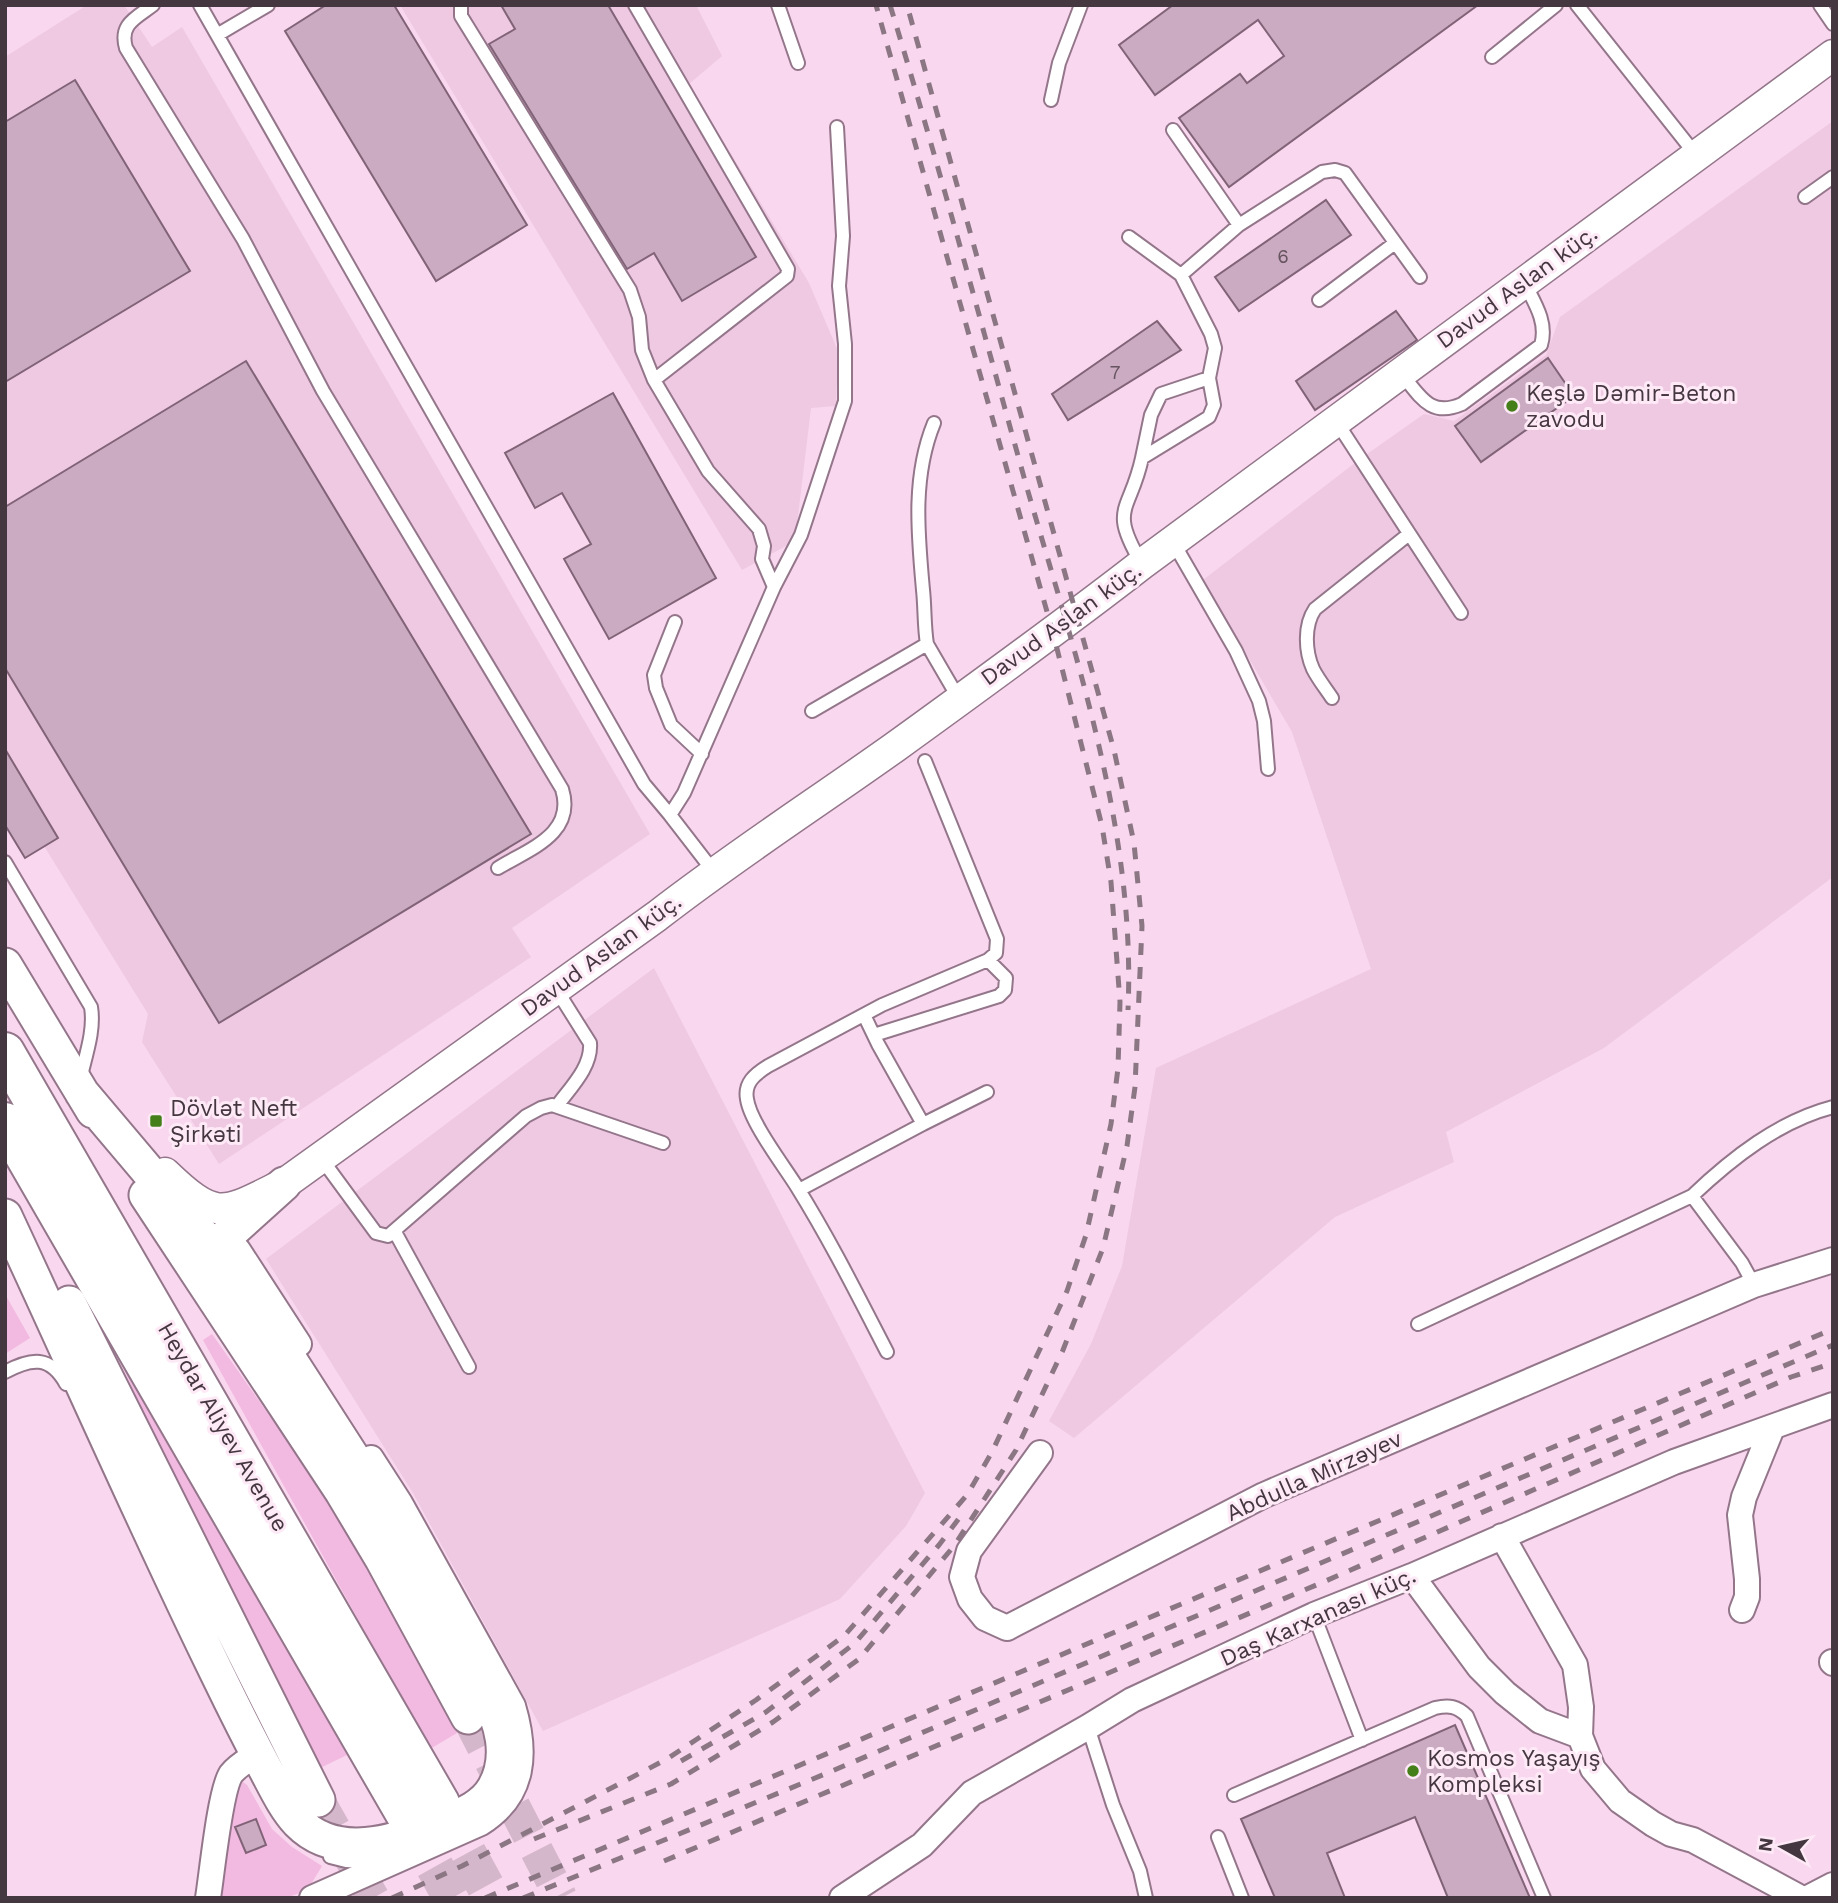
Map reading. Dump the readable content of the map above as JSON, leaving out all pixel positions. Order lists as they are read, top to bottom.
{
  "streets": {
    "highway": ["Heydar Aliyev Avenue"],
    "street": ["Davud Aslan küç.", "Abdulla Mirzəyev", "Daş Karxanası küç."]
  },
  "places": {
    "other": ["Keşlə Dəmir-Beton zavodu", "Kosmos Yaşayış Kompleksi"],
    "transit": ["Dövlət Neft Şirkəti"]
  },
  "house_numbers": ["6", "7"],
  "north": "left"
}
